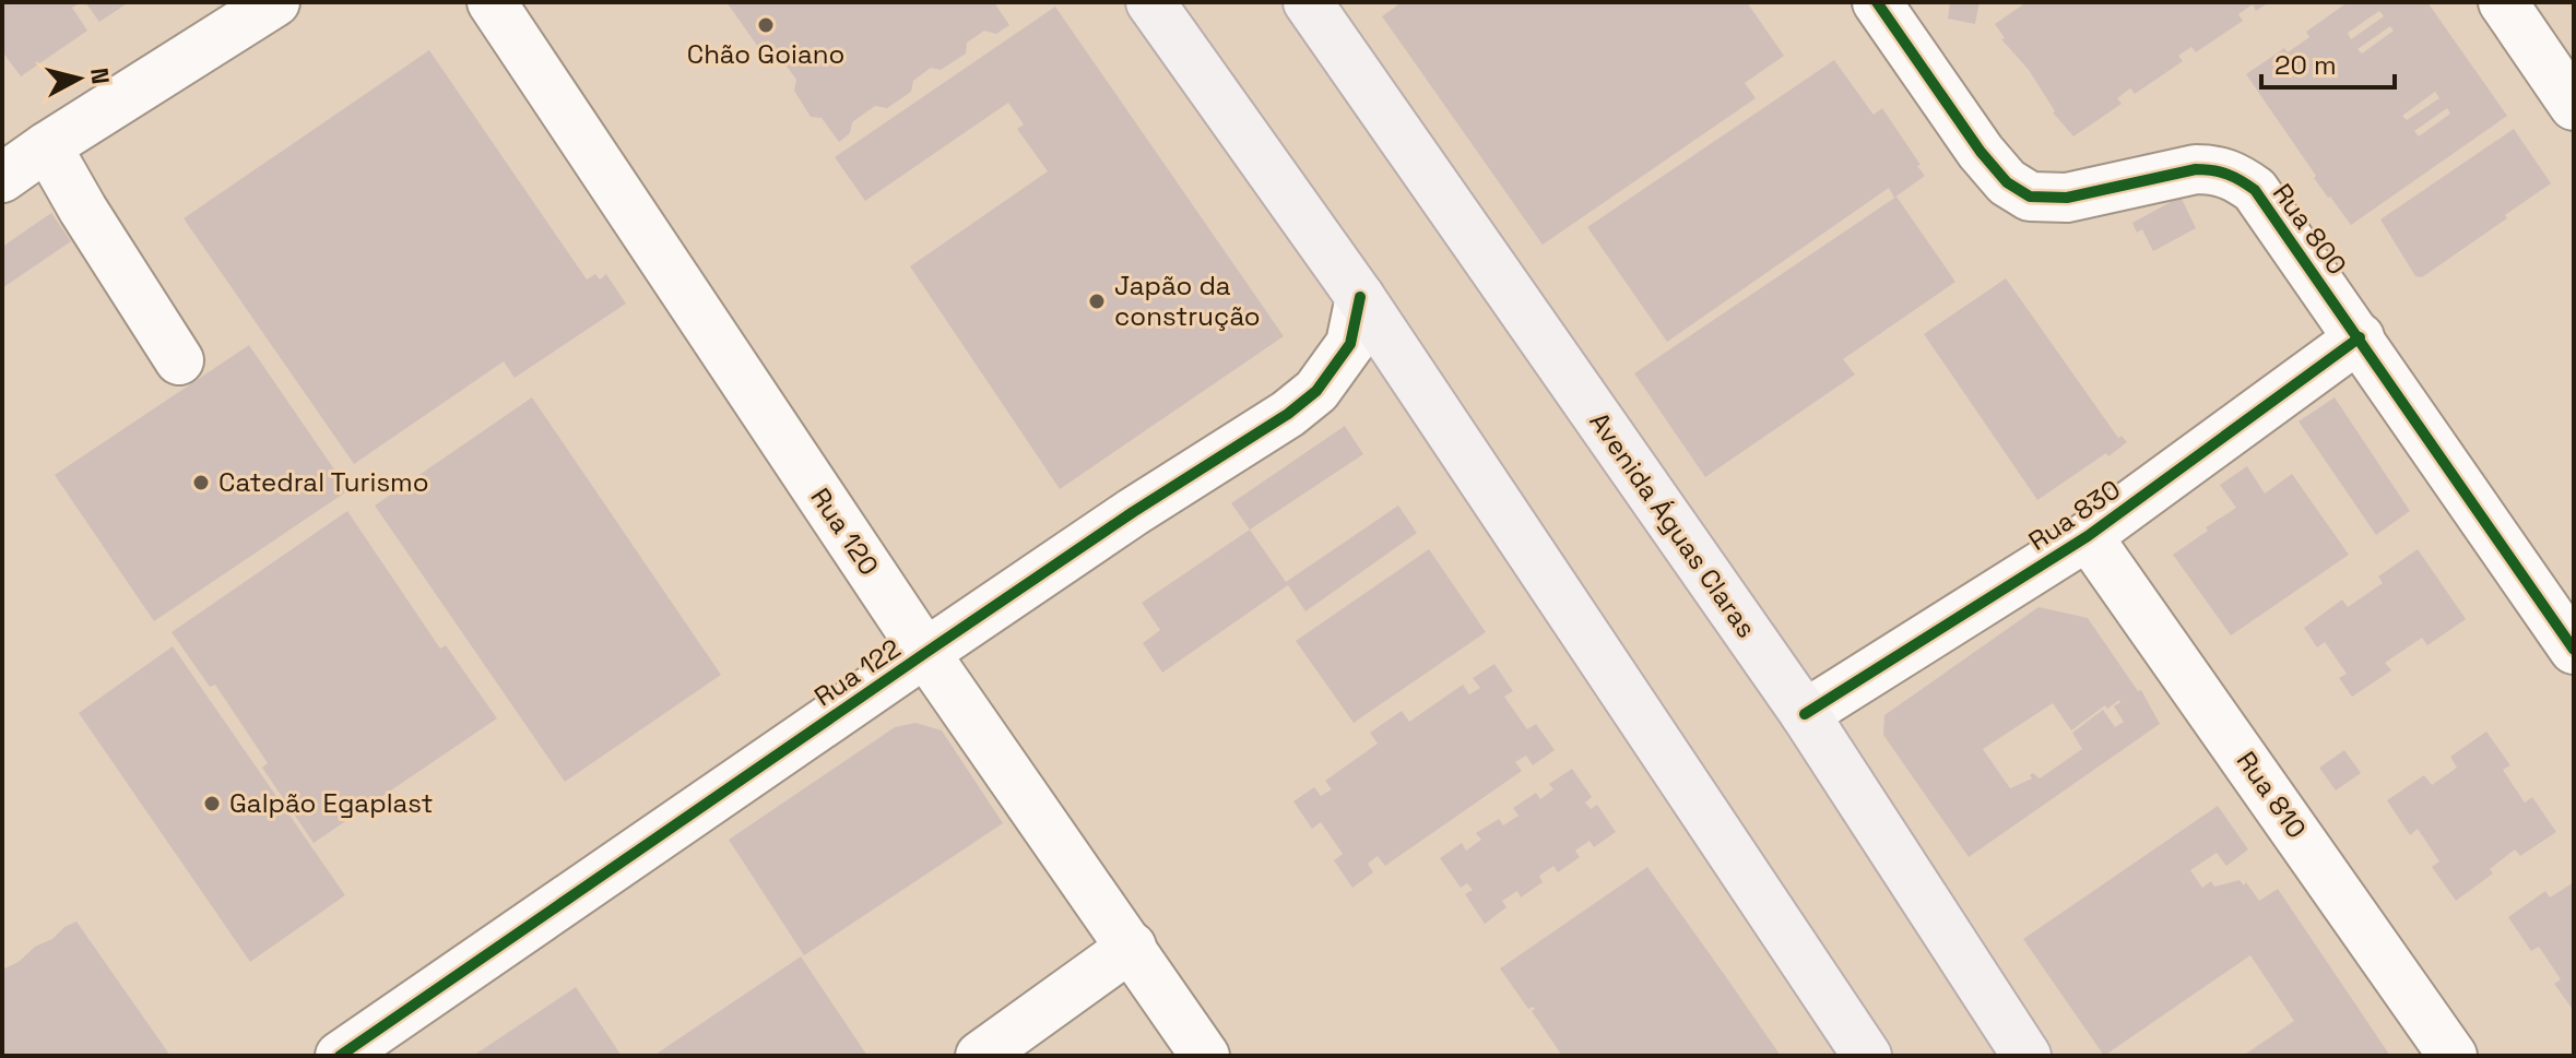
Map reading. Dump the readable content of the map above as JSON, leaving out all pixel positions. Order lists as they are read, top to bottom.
{
  "streets": {
    "main road": ["Avenida Águas Claras"],
    "street": [
      "Rua 800",
      "Rua 830",
      "Rua 120",
      "Rua 122",
      "Rua 810"
    ]
  },
  "crossings": [
    ["Rua 800", "Rua 830"],
    ["Rua 830", "Avenida Águas Claras"],
    ["Rua 830", "Rua 810"],
    ["Rua 120", "Rua 122"]
  ],
  "places": [
    "Chão Goiano",
    "Japão da construção",
    "Catedral Turismo",
    "Galpão Egaplast"
  ],
  "scale_bar": "20 m",
  "north": "right"
}
